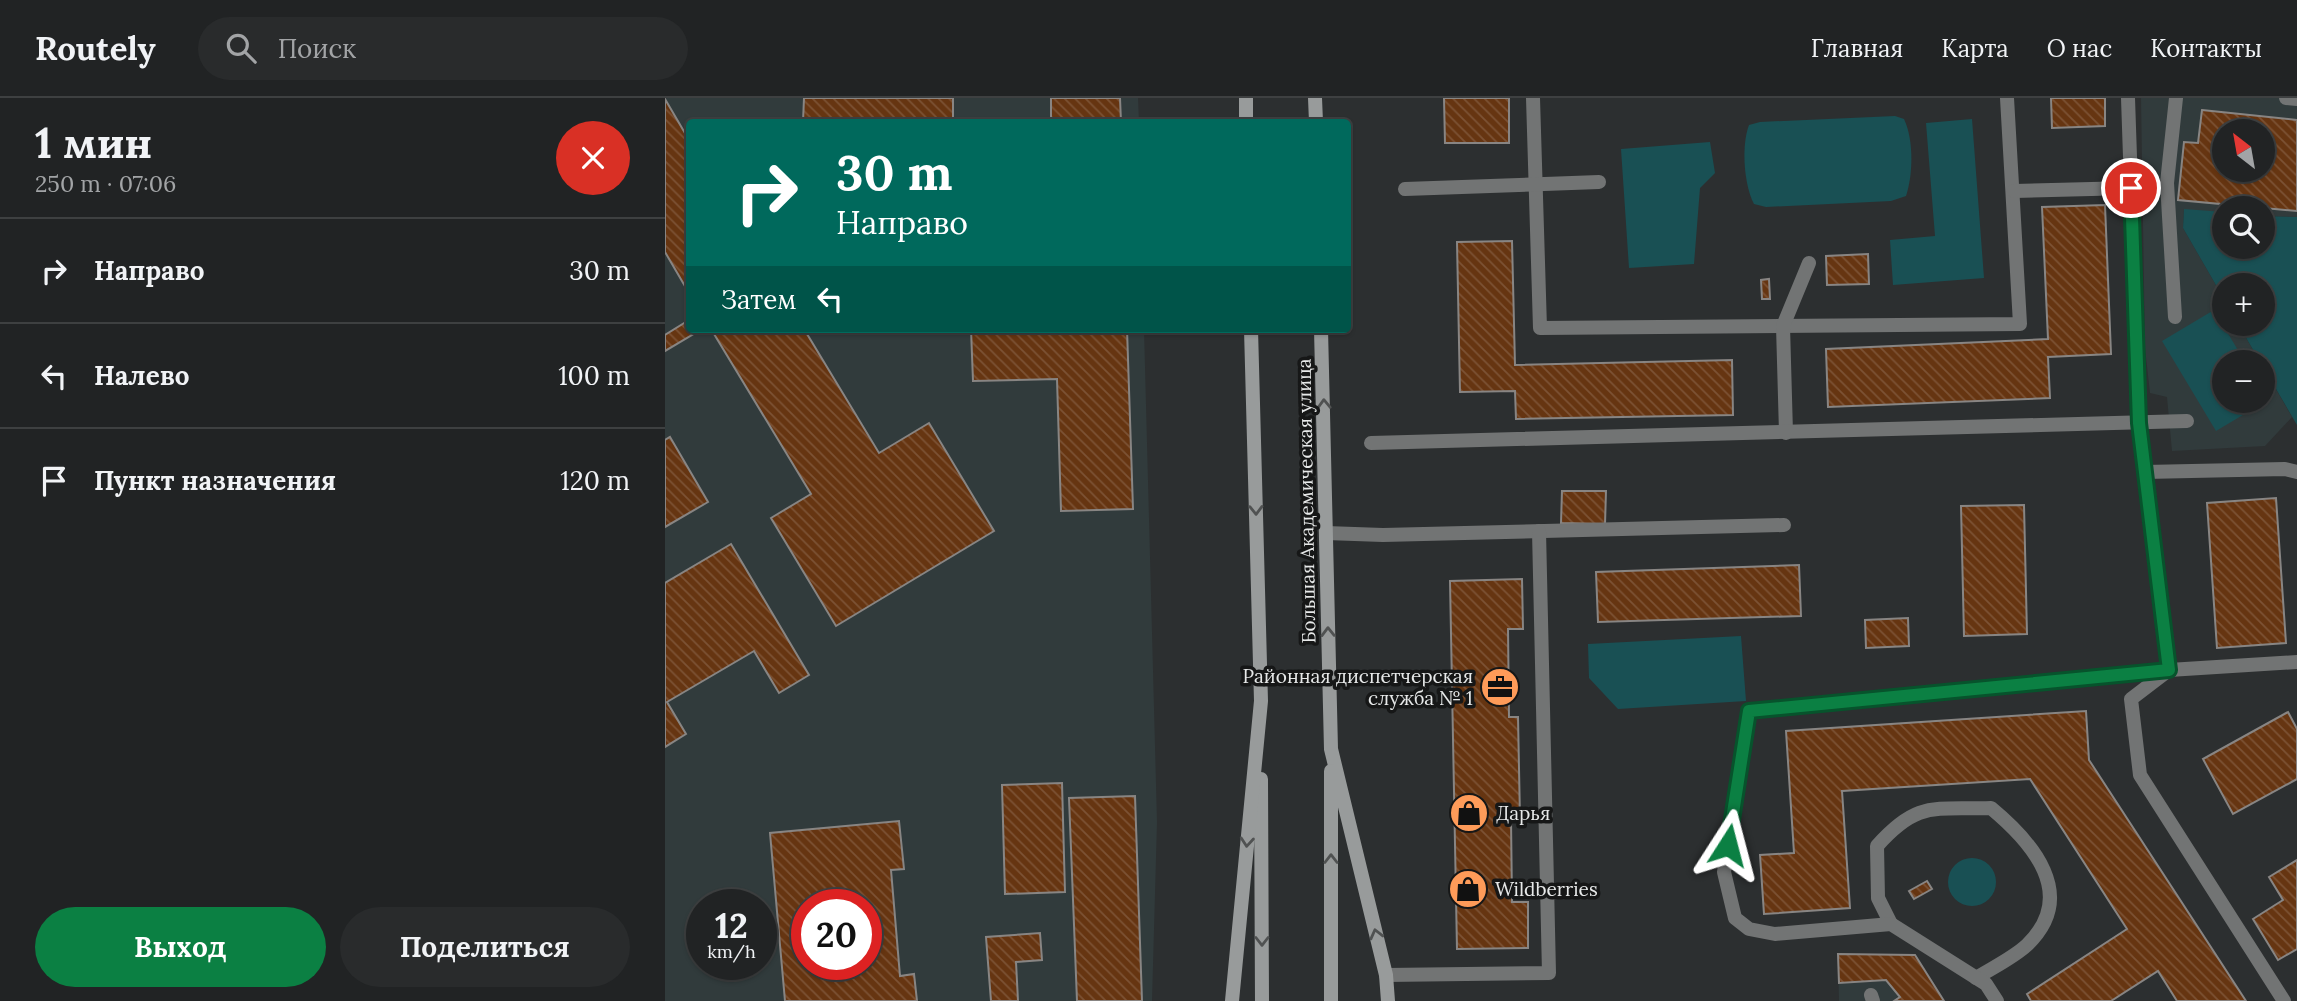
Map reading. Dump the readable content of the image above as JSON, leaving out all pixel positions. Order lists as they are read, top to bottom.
{
  "streets": {
    "main road": ["Большая Академическая улица"]
  },
  "places": {
    "office": ["Районная диспетчерская служба № 1"],
    "shop": ["Дарья", "Wildberries"]
  },
  "north": "top left",
  "page": {
    "header": "Routely",
    "search": "Поиск",
    "nav": [
      "Главная",
      "Карта",
      "О нас",
      "Контакты"
    ],
    "heading": ["1 мин", "250 m · 07:06"],
    "map_buttons": ["+", "−"],
    "turn": ["30 m", "Направо"],
    "list": [
      {
        "name": "Направо",
        "value": "30 m"
      },
      {
        "name": "Налево",
        "value": "100 m"
      },
      {
        "name": "Пункт назначения",
        "value": "120 m"
      }
    ],
    "then": "Затем",
    "speed": "12 km/h",
    "limit": "20",
    "buttons": ["Выход", "Поделиться"]
  }
}
